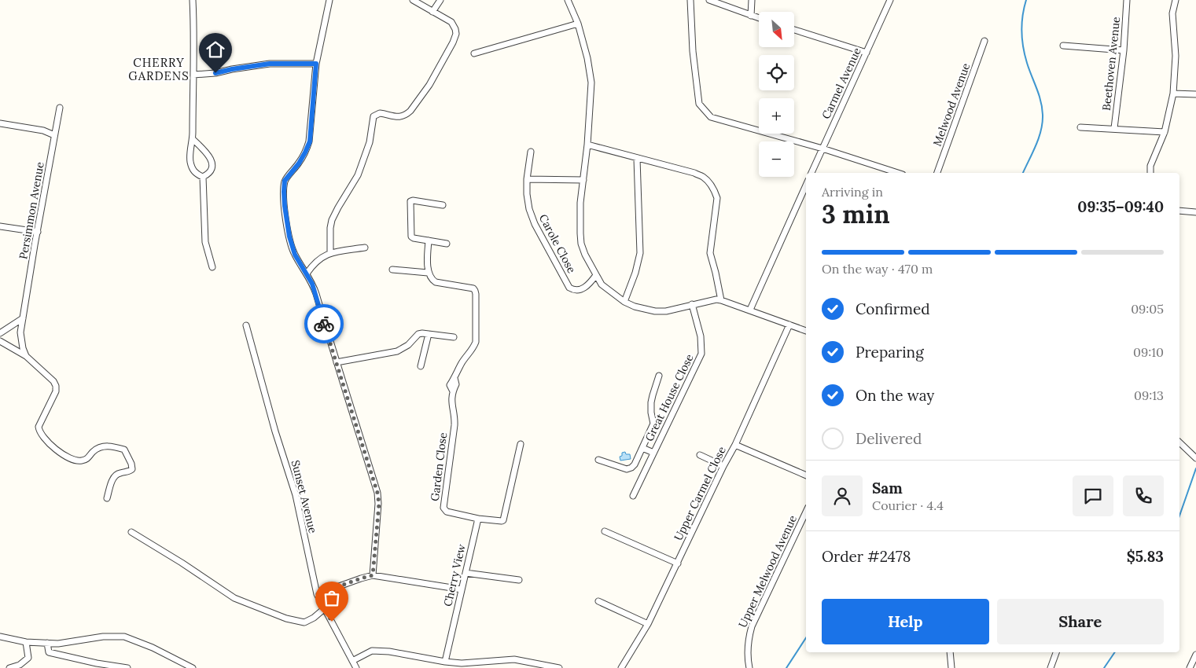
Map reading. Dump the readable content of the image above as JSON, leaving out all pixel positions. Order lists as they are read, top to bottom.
{
  "streets": {
    "street": [
      "Beethoven Avenue",
      "Carmel Avenue",
      "Melwood Avenue",
      "Persimmon Avenue",
      "Carole Close",
      "Great House Close",
      "Garden Close",
      "Upper Carmel Close",
      "Sunset Avenue",
      "Upper Melwood Avenue",
      "Cherry View"
    ]
  },
  "crossings": [
    ["Garden Close", "Cherry View"]
  ],
  "districts": ["CHERRY GARDENS"],
  "north": "bottom right",
  "page": {
    "map_buttons": ["+", "−"],
    "heading": ["3 min", "Arriving in", "09:35–09:40"],
    "panel": [
      "Sam",
      "Courier · 4.4",
      "Order #2478",
      "$5.83"
    ],
    "bar": "On the way · 470 m",
    "list": [
      ["Confirmed", "09:05"],
      ["Preparing", "09:10"],
      ["On the way", "09:13"],
      "Delivered"
    ],
    "buttons": ["Help", "Share"]
  }
}
